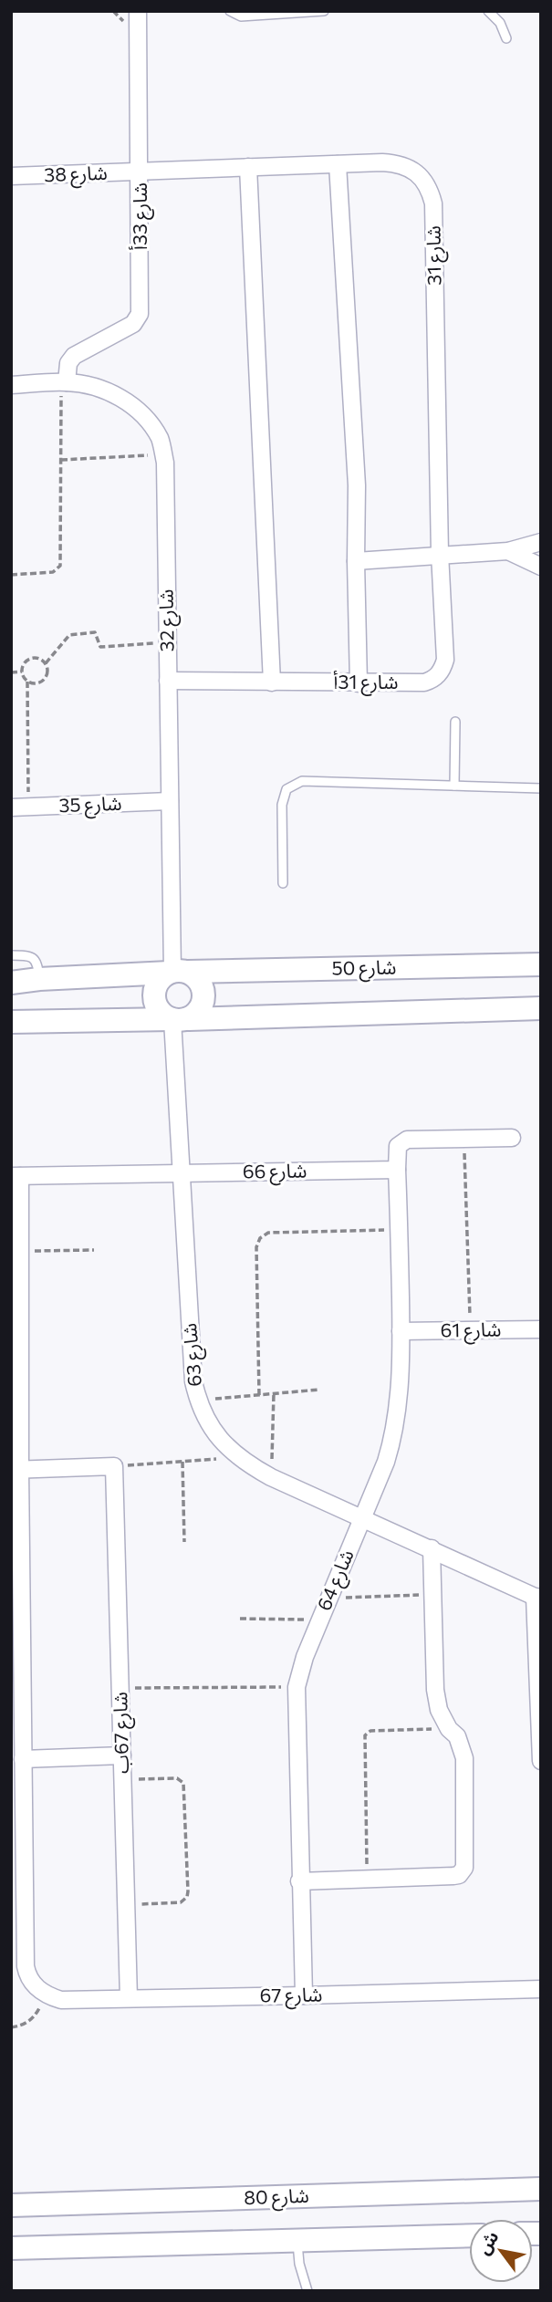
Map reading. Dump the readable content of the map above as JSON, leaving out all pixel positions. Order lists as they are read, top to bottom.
{
  "streets": {
    "street": [
      "شارع 38",
      "شارع 33أ",
      "شارع 31",
      "شارع 32",
      "شارع 31أ",
      "شارع 35",
      "شارع 50",
      "شارع 66",
      "شارع 61",
      "شارع 63",
      "شارع 64",
      "شارع 67ب",
      "شارع 67",
      "شارع 80"
    ]
  },
  "crossings": [
    ["شارع 38", "شارع 33أ"],
    ["شارع 38", "شارع 31"],
    ["شارع 33أ", "شارع 31"],
    ["شارع 33أ", "شارع 32"],
    ["شارع 31", "شارع 31أ"],
    ["شارع 32", "شارع 31أ"],
    ["شارع 32", "شارع 35"],
    ["شارع 32", "شارع 50"],
    ["شارع 32", "شارع 63"],
    ["شارع 50", "شارع 63"],
    ["شارع 66", "شارع 63"],
    ["شارع 66", "شارع 64"],
    ["شارع 61", "شارع 64"],
    ["شارع 63", "شارع 64"],
    ["شارع 64", "شارع 67"],
    ["شارع 67ب", "شارع 67"]
  ],
  "north": "top left"
}
